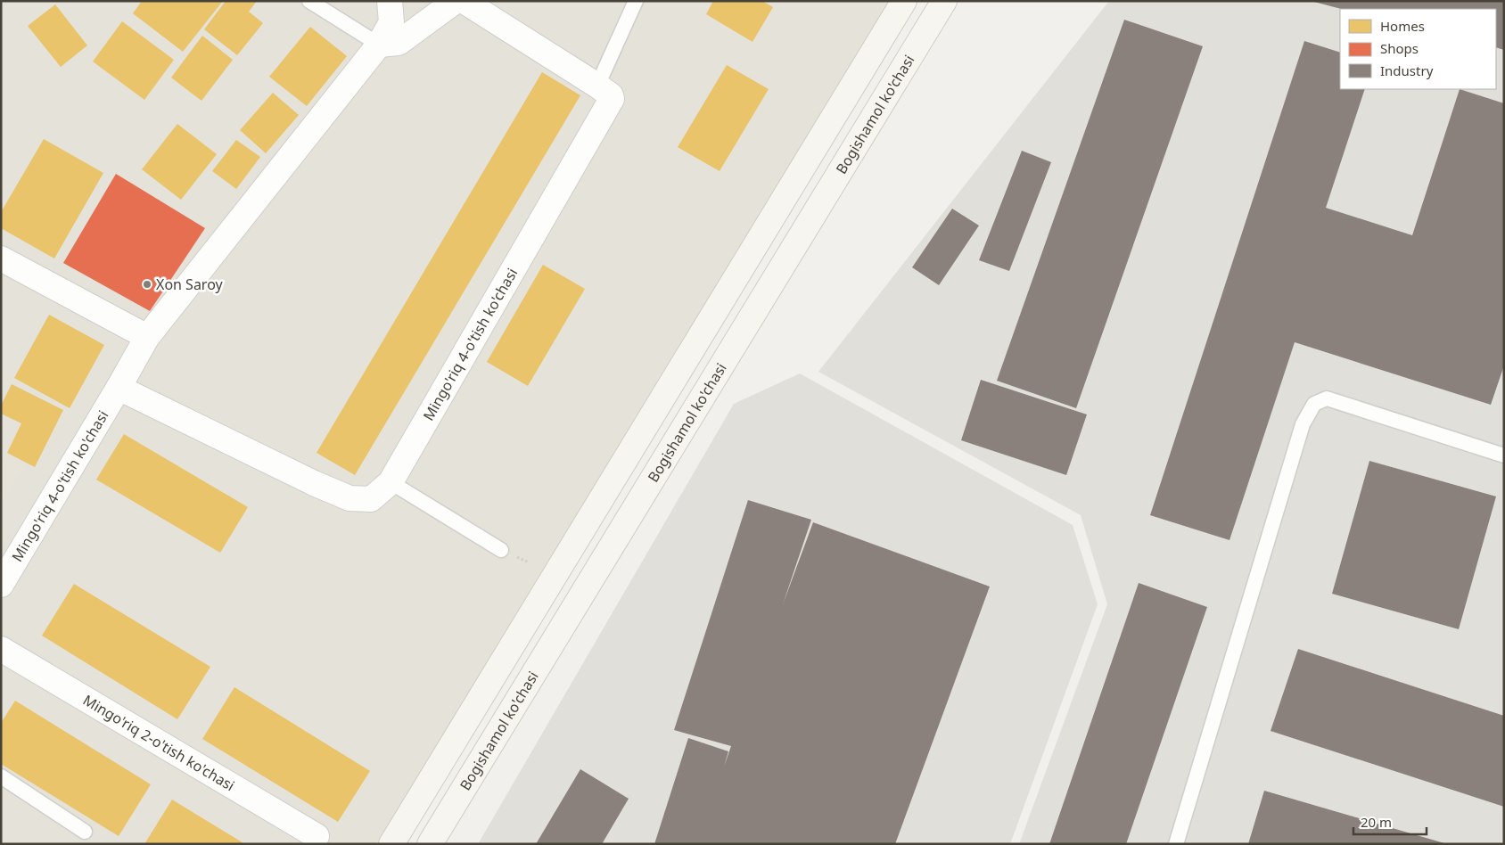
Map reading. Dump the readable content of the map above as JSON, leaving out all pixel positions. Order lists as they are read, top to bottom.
{
  "streets": {
    "main road": ["Bogishamol ko'chasi"],
    "street": ["Mingo'riq 4-o'tish ko'chasi", "Mingo'riq 2-o'tish ko'chasi"]
  },
  "places": ["Xon Saroy"],
  "legend": ["Homes", "Shops", "Industry"],
  "scale_bar": "20 m"
}
